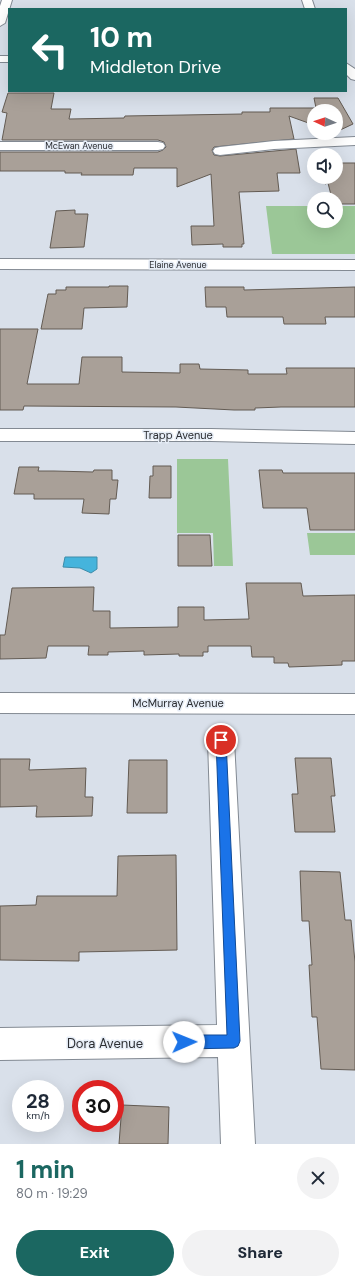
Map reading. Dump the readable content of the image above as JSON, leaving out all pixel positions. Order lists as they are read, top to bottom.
{
  "streets": {
    "street": [
      "McEwan Avenue",
      "Elaine Avenue",
      "Trapp Avenue",
      "McMurray Avenue",
      "Dora Avenue"
    ]
  },
  "north": "left",
  "page": {
    "turn": ["10 m", "Middleton Drive"],
    "speed": "28 km/h",
    "limit": "30",
    "heading": ["1 min", "80 m · 19:29"],
    "buttons": ["Exit", "Share"]
  }
}
